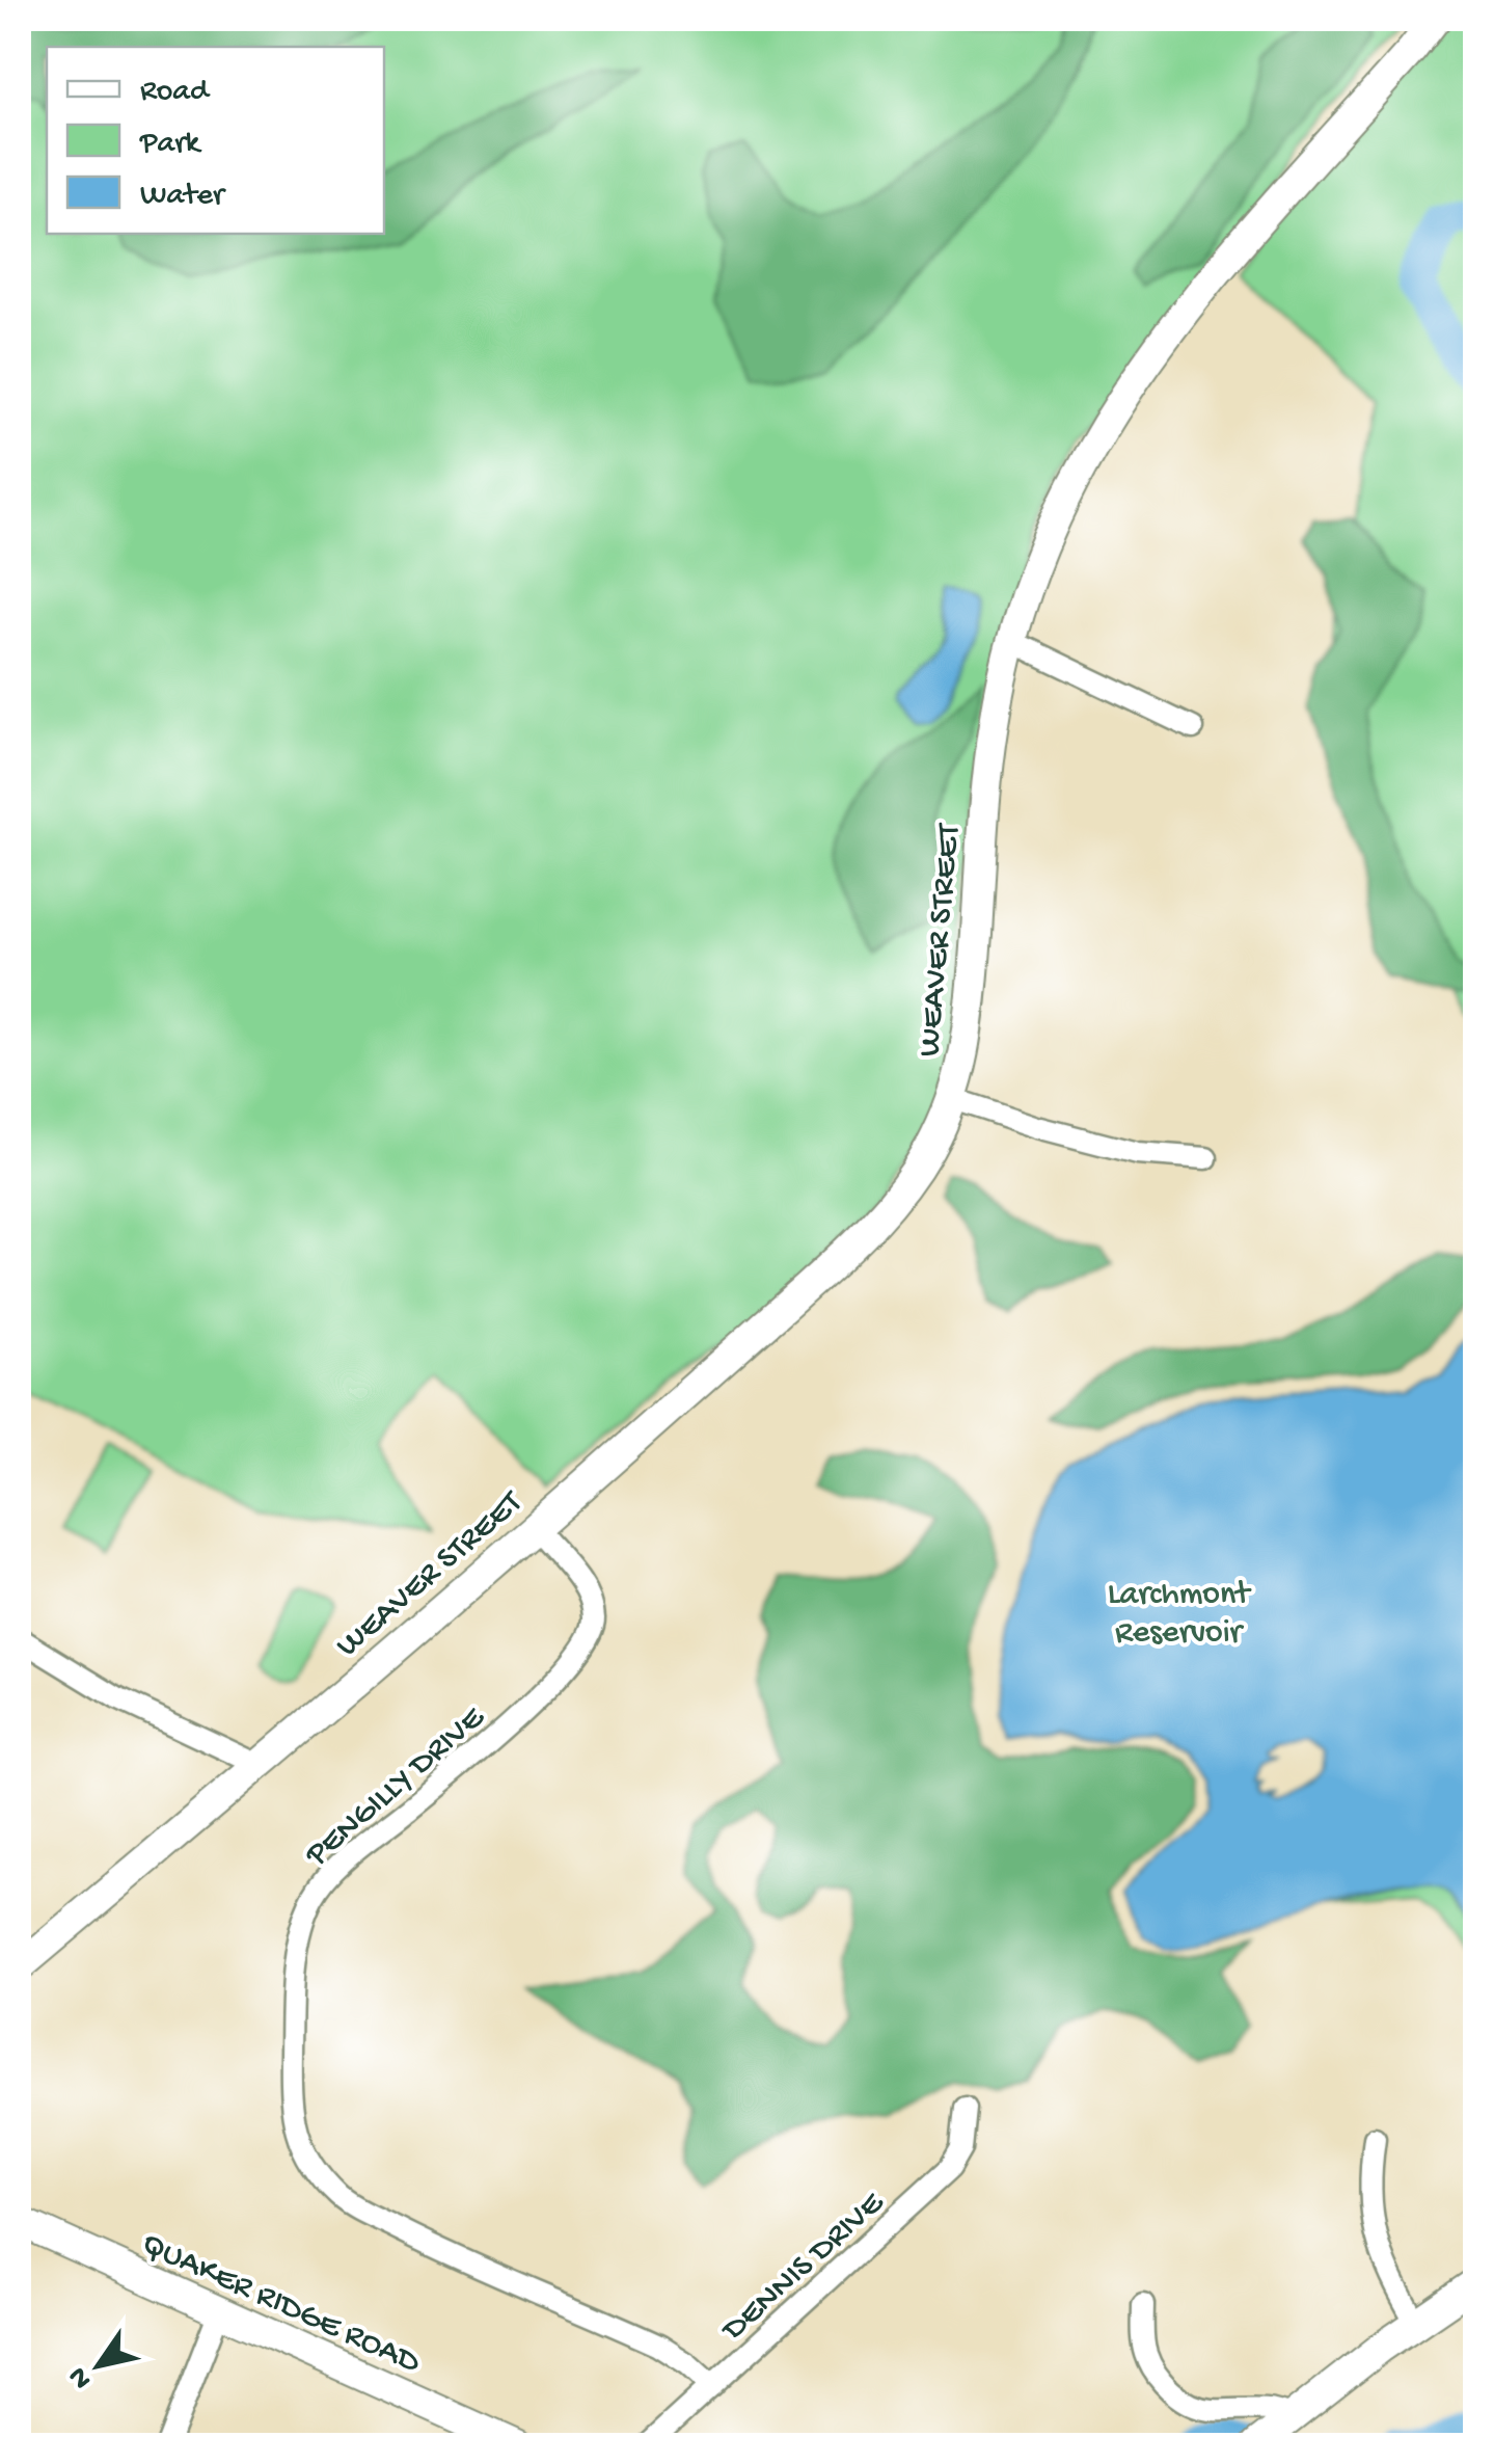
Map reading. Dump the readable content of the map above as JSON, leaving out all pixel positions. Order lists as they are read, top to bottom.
{
  "streets": {
    "main road": ["WEAVER STREET", "QUAKER RIDGE ROAD"],
    "street": ["PENGILLY DRIVE", "DENNIS DRIVE"]
  },
  "crossings": [
    ["WEAVER STREET", "PENGILLY DRIVE"],
    ["PENGILLY DRIVE", "DENNIS DRIVE"]
  ],
  "parks": ["Larchmont Reservoir"],
  "legend": ["Road", "Park", "Water"],
  "north": "bottom left"
}
